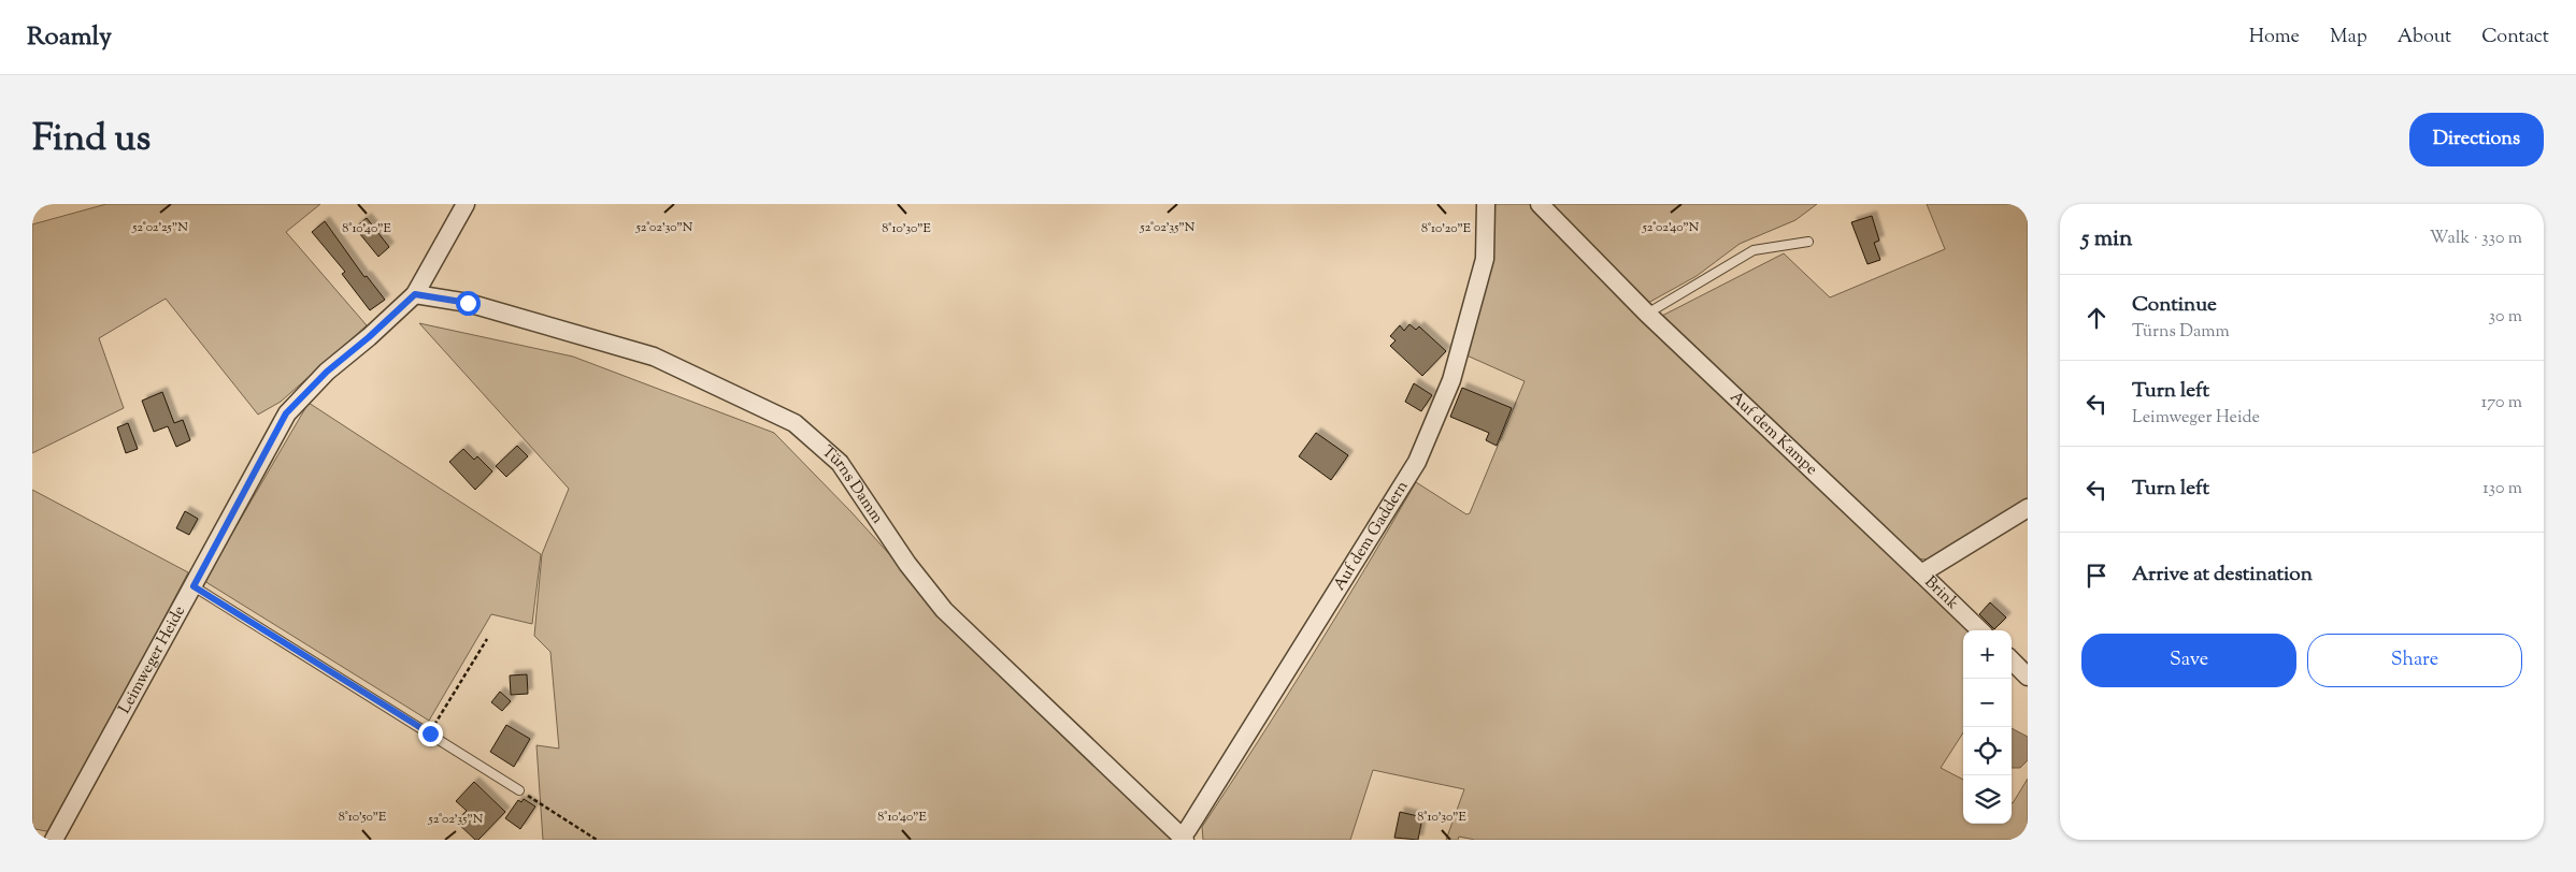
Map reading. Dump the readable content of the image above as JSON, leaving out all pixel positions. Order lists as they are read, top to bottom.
{
  "streets": {
    "street": [
      "Auf dem Kampe",
      "Türns Damm",
      "Auf dem Gaddern",
      "Brink",
      "Leimweger Heide"
    ]
  },
  "crossings": [
    ["Auf dem Kampe", "Brink"],
    ["Türns Damm", "Auf dem Gaddern"],
    ["Türns Damm", "Leimweger Heide"]
  ],
  "page": {
    "header": "Roamly",
    "nav": [
      "Home",
      "Map",
      "About",
      "Contact"
    ],
    "title": "Find us",
    "buttons": [
      "Directions",
      ["Save", "Share"]
    ],
    "heading": ["5 min", "Walk · 330 m"],
    "list": [
      ["Continue", "Türns Damm", "30 m"],
      ["Turn left", "Leimweger Heide", "170 m"],
      ["Turn left", "130 m"],
      "Arrive at destination"
    ],
    "map_buttons": ["+", "−"]
  },
  "coordinates": [
    "52°02'25\"N",
    "52°02'30\"N",
    "52°02'35\"N",
    "52°02'40\"N",
    "8°10'40\"E",
    "8°10'30\"E",
    "8°10'20\"E",
    "8°10'50\"E"
  ]
}
